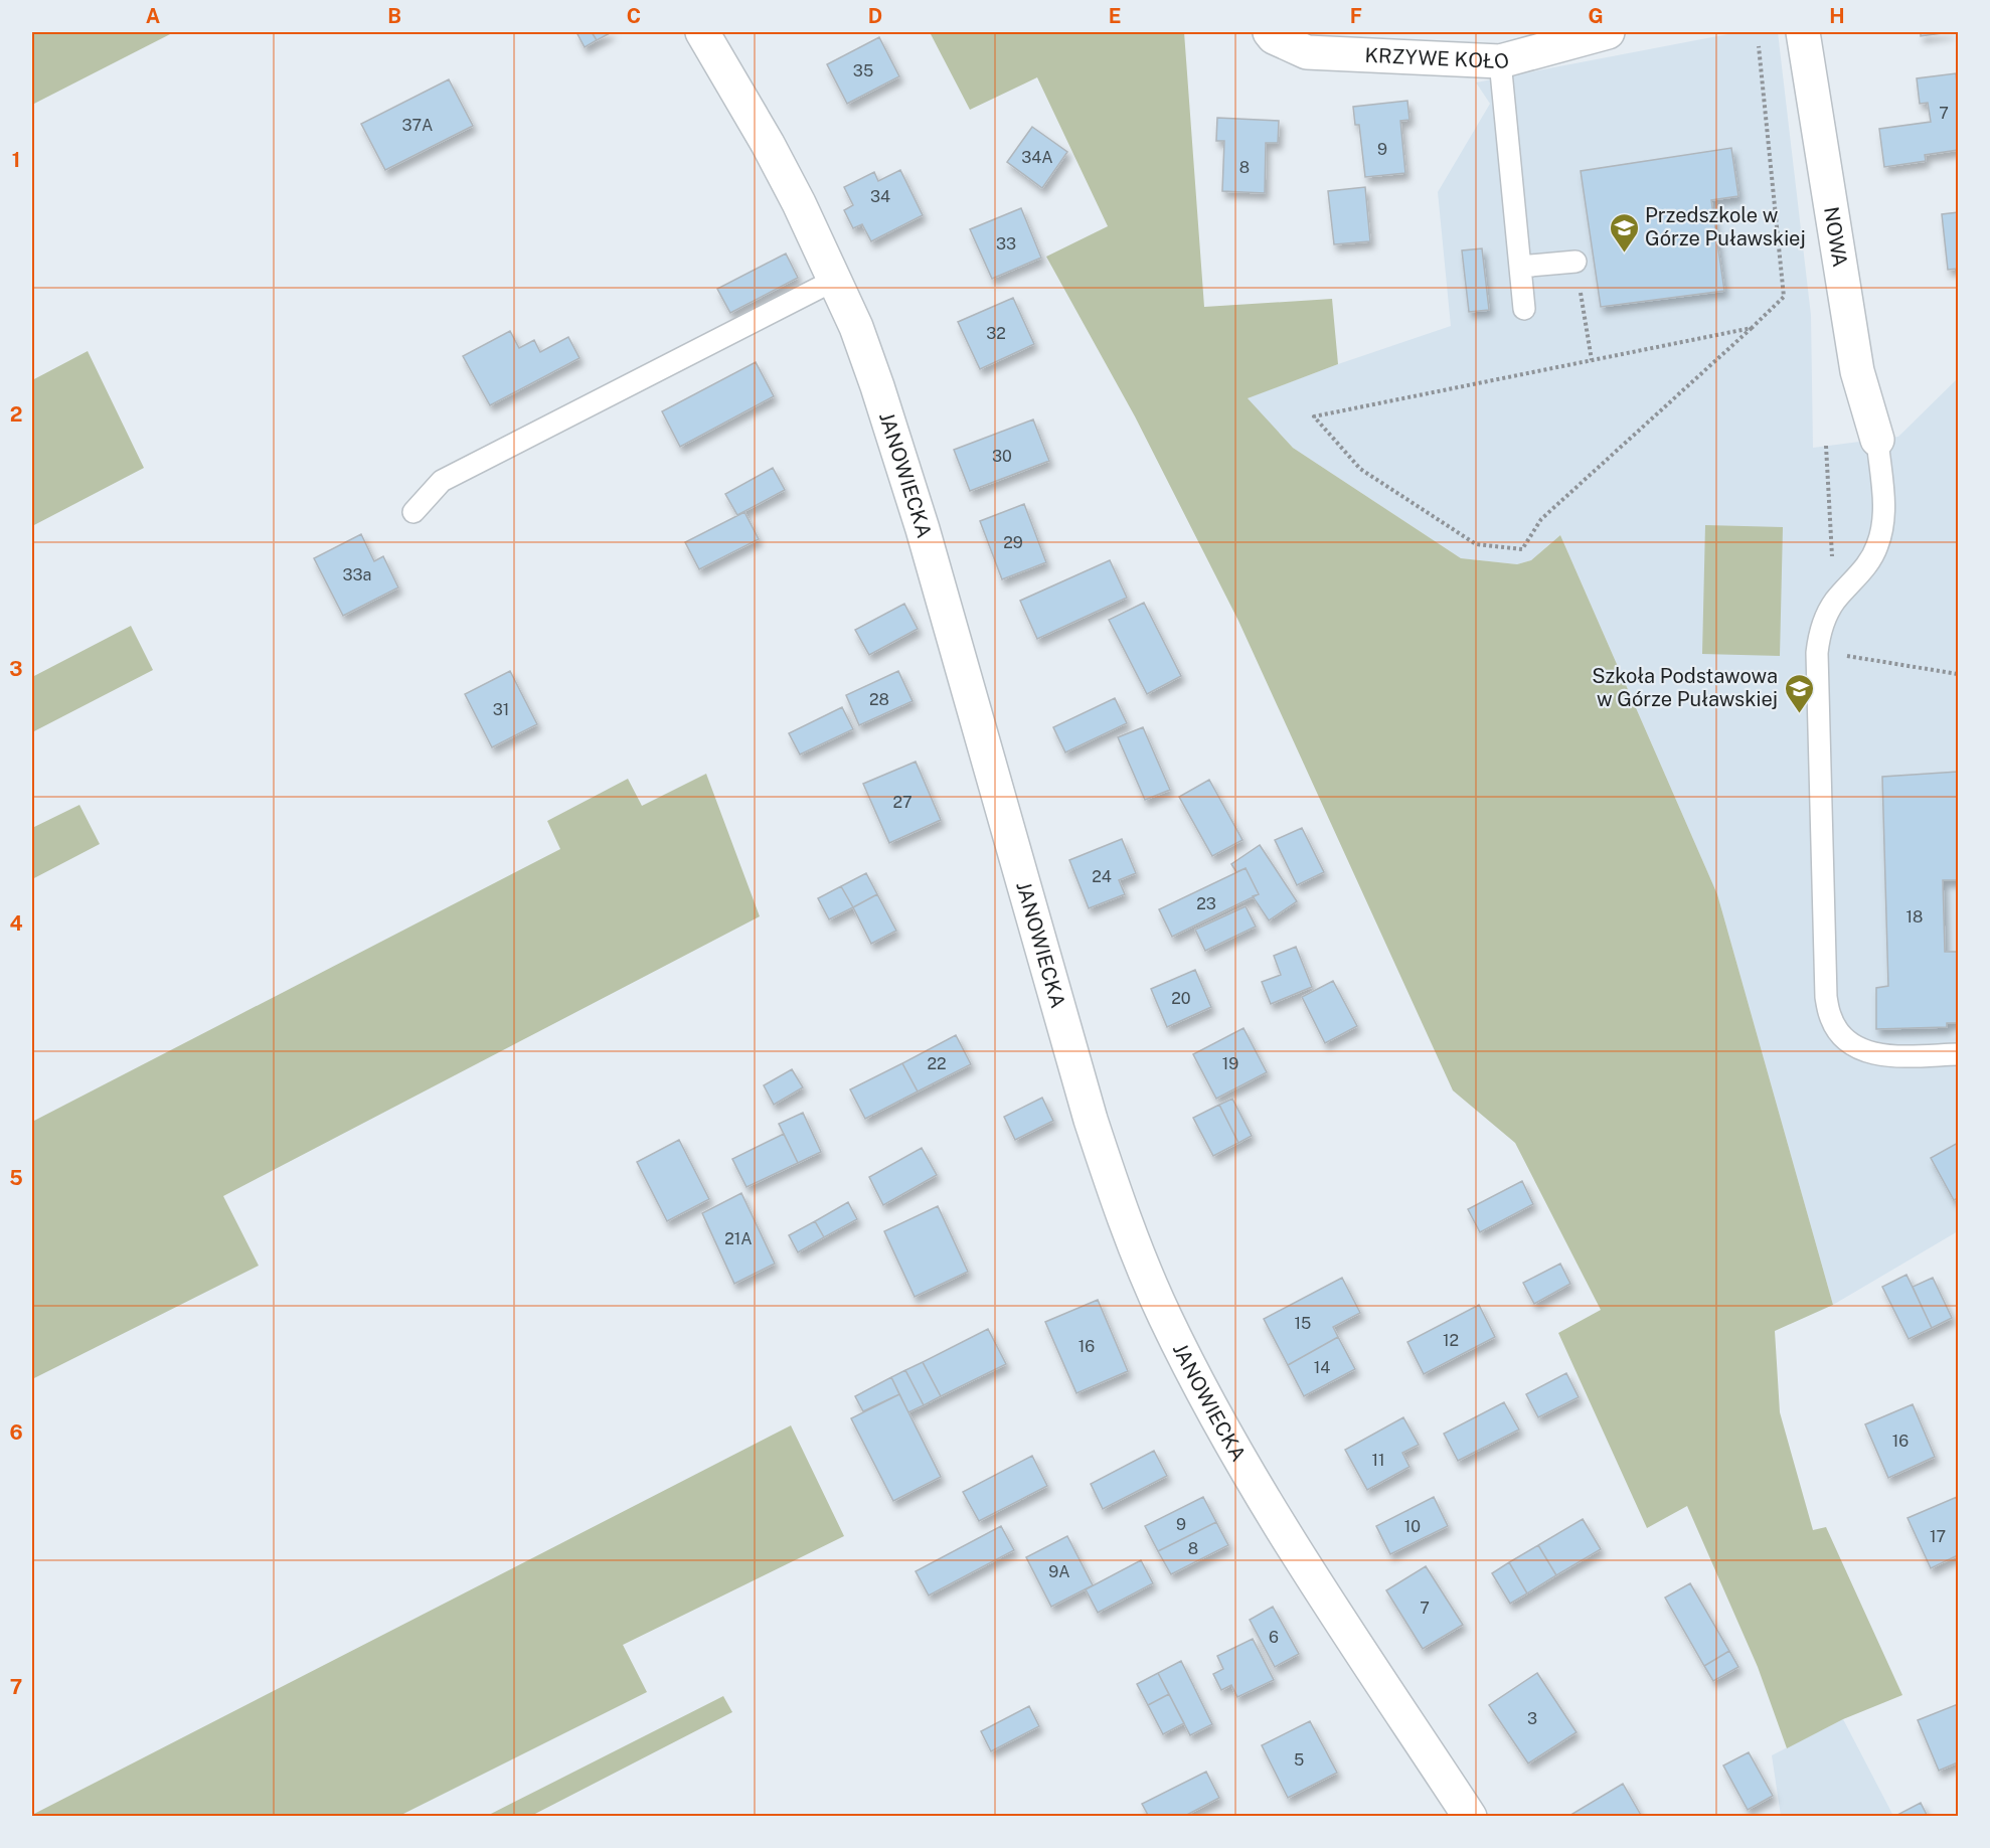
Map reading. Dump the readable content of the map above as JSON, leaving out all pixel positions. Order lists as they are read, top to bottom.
{
  "streets": {
    "street": ["KRZYWE KOŁO", "NOWA", "JANOWIECKA"]
  },
  "places": {
    "school or university": ["Przedszkole w Górze Puławskiej", "Szkoła Podstawowa w Górze Puławskiej"]
  },
  "house_numbers": [
    "35",
    "7",
    "37A",
    "9",
    "34A",
    "8",
    "34",
    "33",
    "32",
    "30",
    "29",
    "33a",
    "28",
    "31",
    "27",
    "24",
    "23",
    "18",
    "20",
    "22",
    "19",
    "21A",
    "15",
    "12",
    "16",
    "14",
    "16",
    "11",
    "9",
    "10",
    "17",
    "8",
    "9A",
    "7",
    "6",
    "3",
    "5"
  ],
  "grid": {
    "columns": [
      "A",
      "B",
      "C",
      "D",
      "E",
      "F",
      "G",
      "H"
    ],
    "rows": [
      "1",
      "2",
      "3",
      "4",
      "5",
      "6",
      "7"
    ]
  }
}
